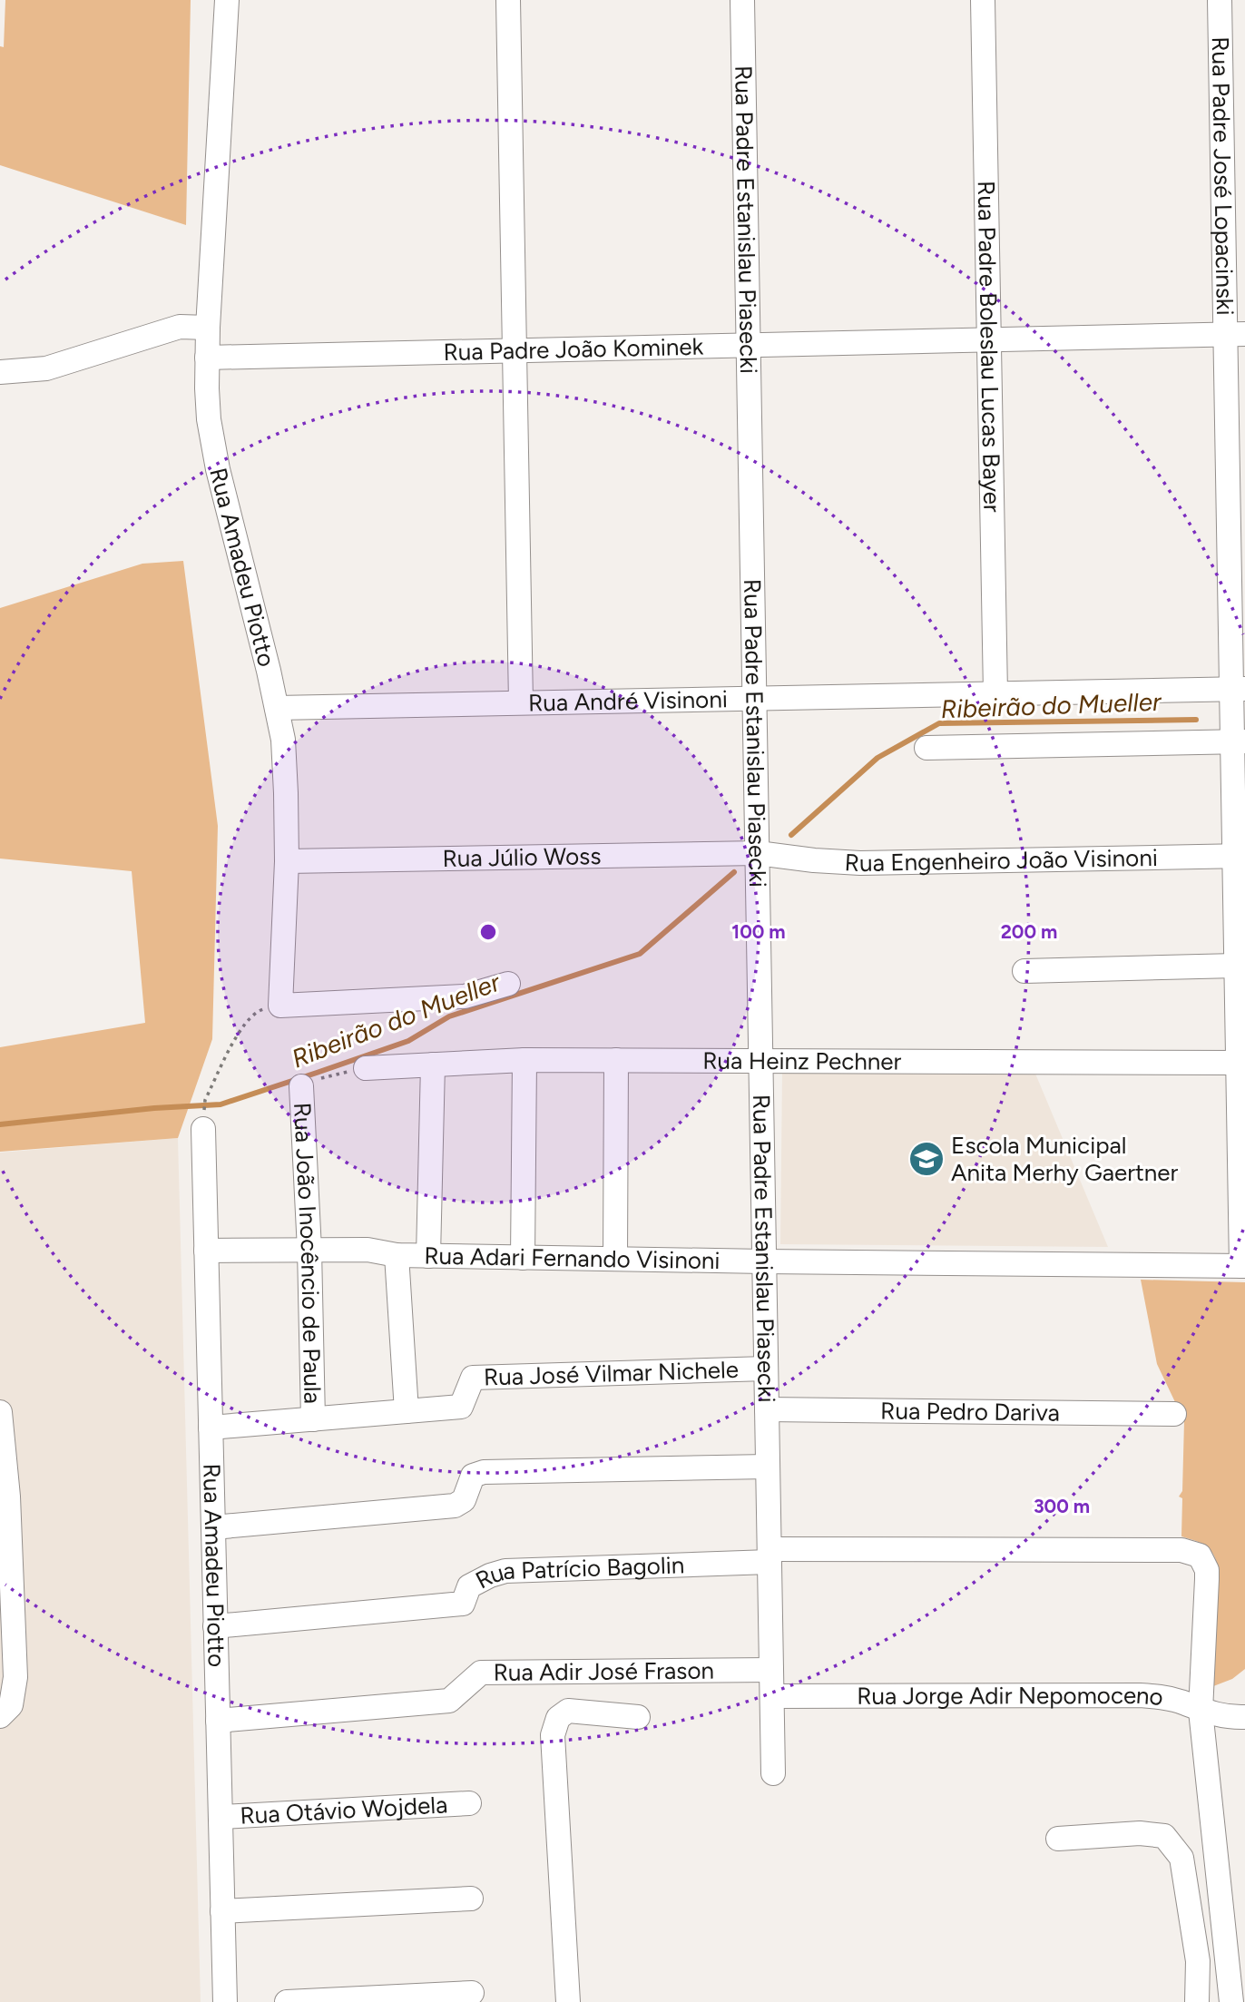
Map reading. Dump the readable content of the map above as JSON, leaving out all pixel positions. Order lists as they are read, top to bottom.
{
  "streets": {
    "street": [
      "Rua Padre José Lopacinski",
      "Rua Padre Estanislau Piasecki",
      "Rua Padre Boleslau Lucas Bayer",
      "Rua Padre João Kominek",
      "Rua Amadeu Piotto",
      "Rua André Visinoni",
      "Rua Júlio Woss",
      "Rua Engenheiro João Visinoni",
      "Rua Heinz Pechner",
      "Rua João Inocêncio de Paula",
      "Rua Adari Fernando Visinoni",
      "Rua José Vilmar Nichele",
      "Rua Pedro Dariva",
      "Rua Patrício Bagolin",
      "Rua Adir José Frason",
      "Rua Jorge Adir Nepomoceno",
      "Rua Otávio Wojdela"
    ]
  },
  "crossings": [
    ["Rua Padre José Lopacinski", "Rua Padre João Kominek"],
    ["Rua Padre José Lopacinski", "Rua André Visinoni"],
    ["Rua Padre José Lopacinski", "Rua Engenheiro João Visinoni"],
    ["Rua Padre José Lopacinski", "Rua Heinz Pechner"],
    ["Rua Padre José Lopacinski", "Rua Adari Fernando Visinoni"],
    ["Rua Padre Estanislau Piasecki", "Rua Padre João Kominek"],
    ["Rua Padre Estanislau Piasecki", "Rua André Visinoni"],
    ["Rua Padre Estanislau Piasecki", "Rua Júlio Woss"],
    ["Rua Padre Estanislau Piasecki", "Rua Engenheiro João Visinoni"],
    ["Rua Padre Estanislau Piasecki", "Rua Heinz Pechner"],
    ["Rua Padre Estanislau Piasecki", "Rua Adari Fernando Visinoni"],
    ["Rua Padre Estanislau Piasecki", "Rua José Vilmar Nichele"],
    ["Rua Padre Estanislau Piasecki", "Rua Pedro Dariva"],
    ["Rua Padre Estanislau Piasecki", "Rua Patrício Bagolin"],
    ["Rua Padre Estanislau Piasecki", "Rua Adir José Frason"],
    ["Rua Padre Estanislau Piasecki", "Rua Jorge Adir Nepomoceno"],
    ["Rua Padre Boleslau Lucas Bayer", "Rua Padre João Kominek"],
    ["Rua Padre Boleslau Lucas Bayer", "Rua André Visinoni"],
    ["Rua Padre João Kominek", "Rua Amadeu Piotto"],
    ["Rua Amadeu Piotto", "Rua André Visinoni"],
    ["Rua Amadeu Piotto", "Rua Júlio Woss"],
    ["Rua Amadeu Piotto", "Rua Adari Fernando Visinoni"],
    ["Rua Amadeu Piotto", "Rua José Vilmar Nichele"],
    ["Rua Amadeu Piotto", "Rua Patrício Bagolin"],
    ["Rua Amadeu Piotto", "Rua Adir José Frason"],
    ["Rua Amadeu Piotto", "Rua Otávio Wojdela"],
    ["Rua Júlio Woss", "Rua Engenheiro João Visinoni"],
    ["Rua João Inocêncio de Paula", "Rua Adari Fernando Visinoni"],
    ["Rua João Inocêncio de Paula", "Rua José Vilmar Nichele"],
    ["Rua Patrício Bagolin", "Rua Jorge Adir Nepomoceno"]
  ],
  "water": ["Ribeirão do Mueller"],
  "places": {
    "school or university": ["Escola Municipal Anita Merhy Gaertner"]
  },
  "rings": ["100 m", "200 m", "300 m"]
}
